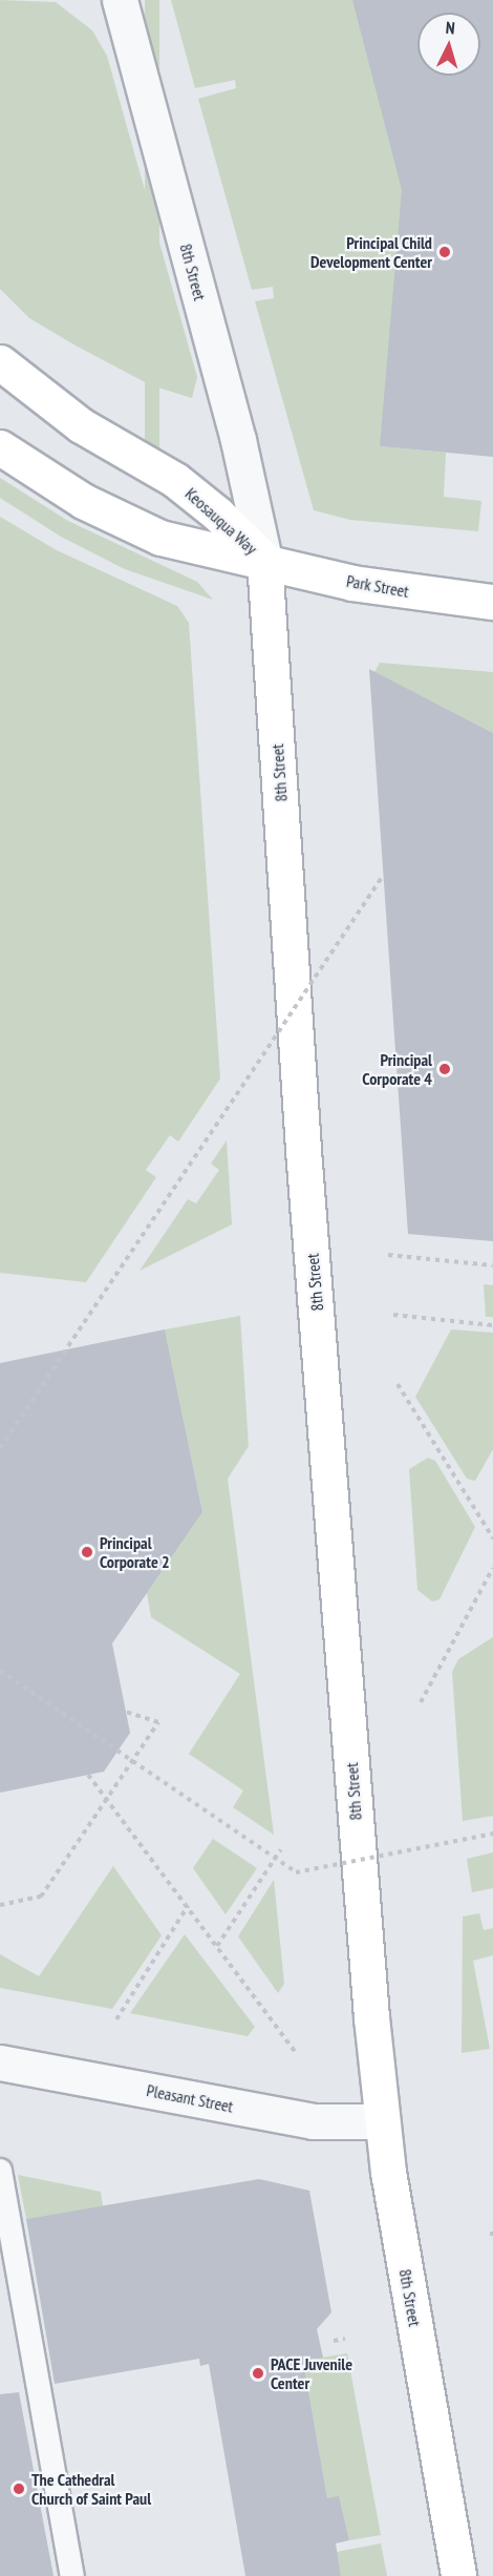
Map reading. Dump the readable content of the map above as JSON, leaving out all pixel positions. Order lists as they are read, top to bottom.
{
  "streets": {
    "main road": ["8th Street", "Keosauqua Way", "Park Street"],
    "street": ["Pleasant Street"]
  },
  "crossings": [
    ["8th Street", "Keosauqua Way"],
    ["8th Street", "Park Street"],
    ["8th Street", "Pleasant Street"],
    ["Keosauqua Way", "Park Street"]
  ],
  "places": [
    "Principal Child Development Center",
    "Principal Corporate 4",
    "Principal Corporate 2",
    "PACE Juvenile Center",
    "The Cathedral Church of Saint Paul"
  ],
  "north": "top"
}
